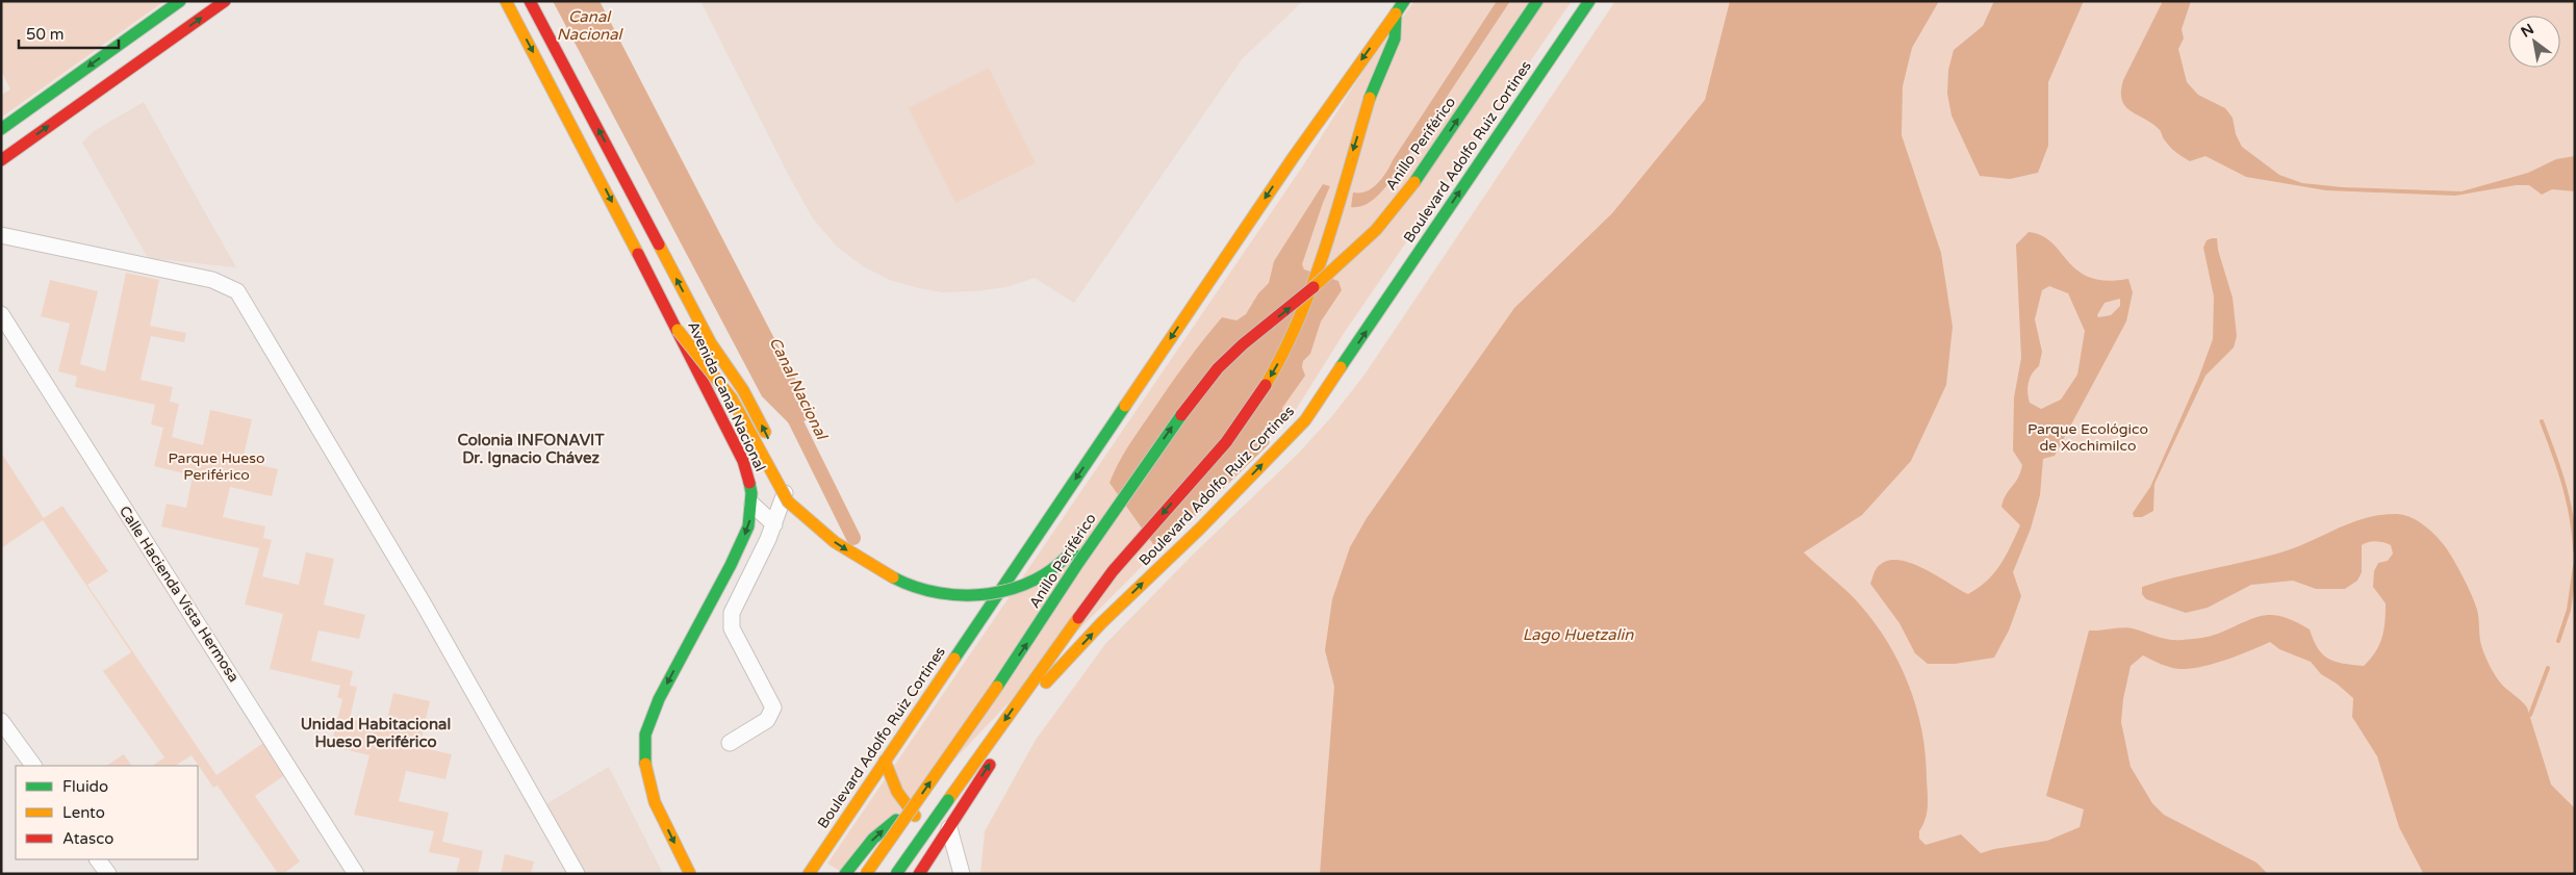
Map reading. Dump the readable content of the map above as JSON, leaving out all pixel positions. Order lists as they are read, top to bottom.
{
  "streets": {
    "main road": ["Anillo Periférico", "Boulevard Adolfo Ruiz Cortines", "Avenida Canal Nacional"],
    "street": ["Calle Hacienda Vista Hermosa"]
  },
  "crossings": [
    ["Boulevard Adolfo Ruiz Cortines", "Avenida Canal Nacional"]
  ],
  "districts": ["Colonia INFONAVIT Dr. Ignacio Chávez", "Unidad Habitacional Hueso Periférico"],
  "water": ["Canal Nacional", "Lago Huetzalin"],
  "parks": ["Parque Ecológico de Xochimilco", "Parque Hueso Periférico"],
  "legend": ["Fluido", "Lento", "Atasco"],
  "scale_bar": "50 m",
  "north": "top left"
}
